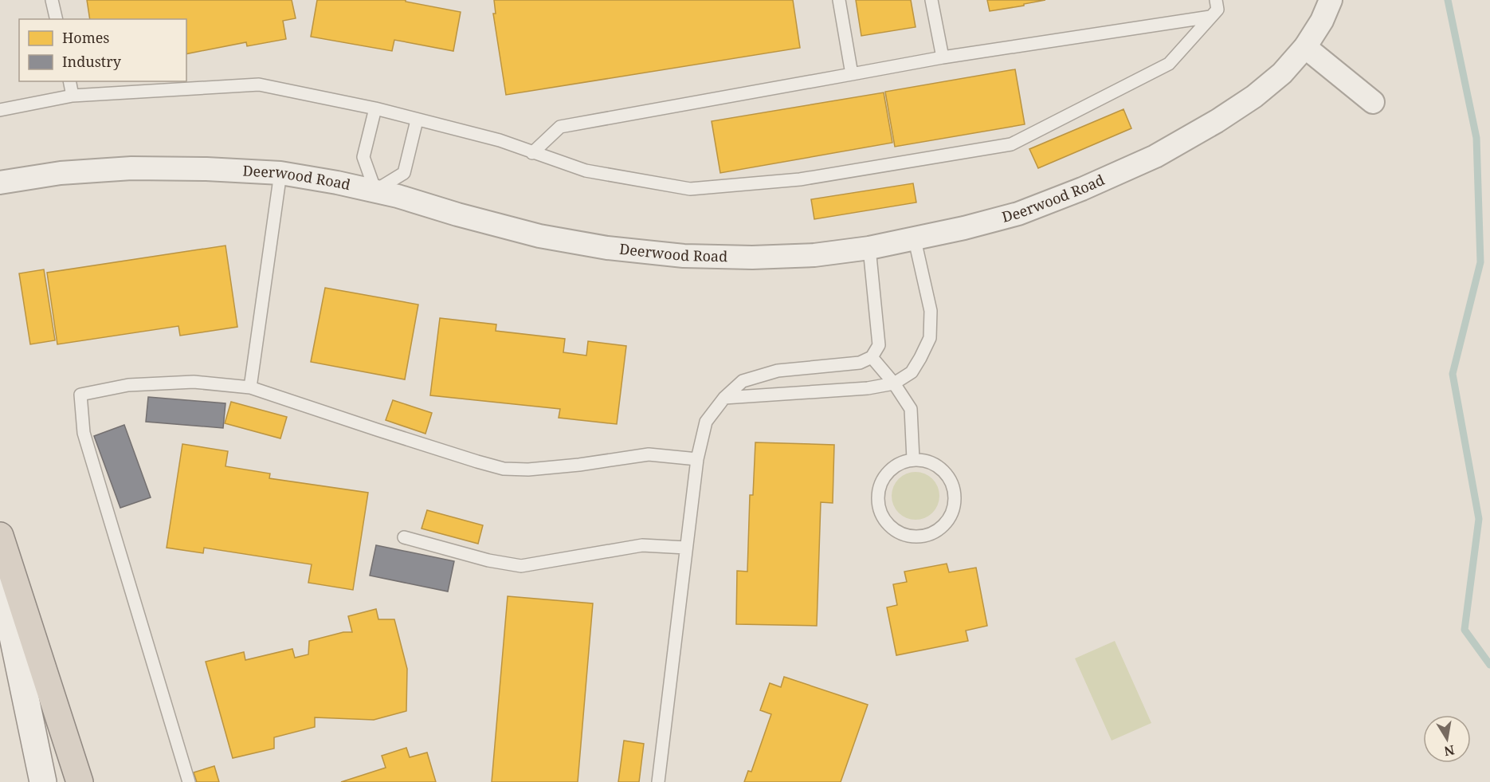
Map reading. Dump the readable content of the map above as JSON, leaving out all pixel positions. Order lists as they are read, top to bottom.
{
  "streets": {
    "street": ["Deerwood Road"]
  },
  "legend": ["Homes", "Industry"],
  "north": "bottom"
}
